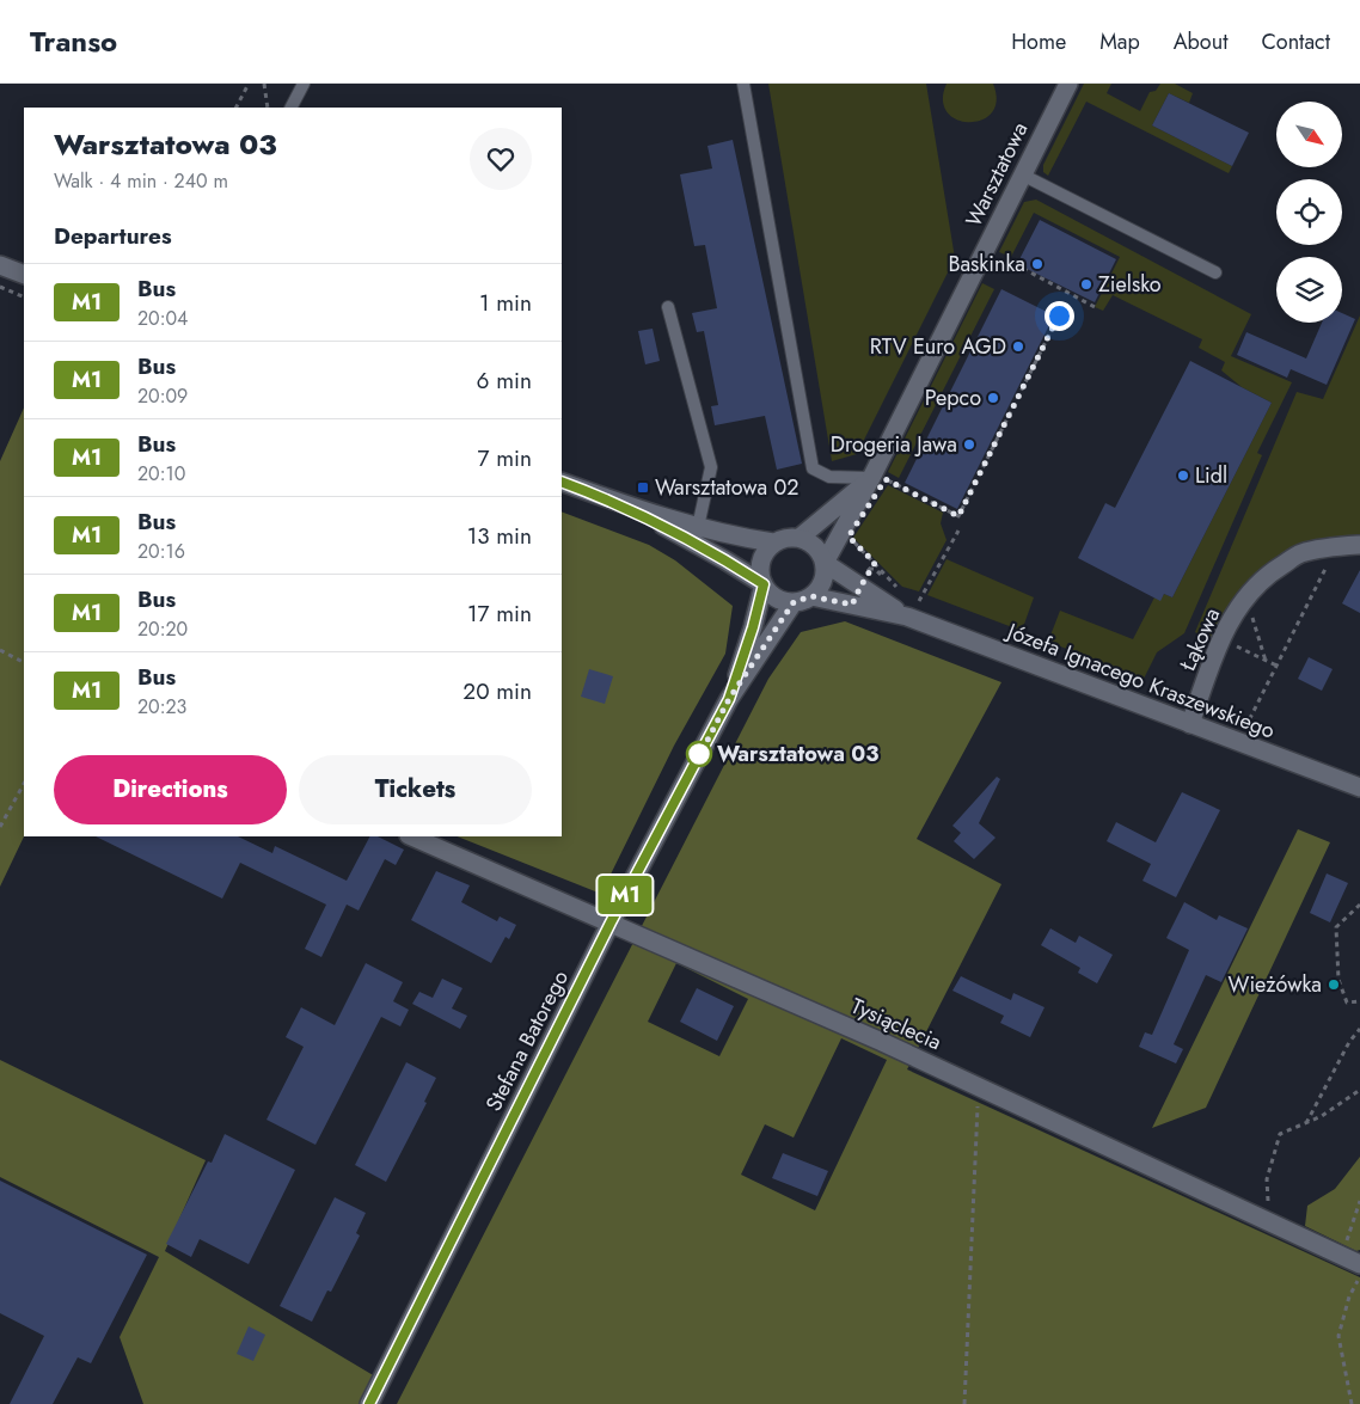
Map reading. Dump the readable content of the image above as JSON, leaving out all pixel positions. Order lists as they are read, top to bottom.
{
  "streets": {
    "street": [
      "Warsztatowa",
      "Łąkowa",
      "Józefa Ignacego Kraszewskiego",
      "Tysiąclecia",
      "Stefana Batorego"
    ]
  },
  "crossings": [
    ["Warsztatowa", "Józefa Ignacego Kraszewskiego"],
    ["Warsztatowa", "Stefana Batorego"],
    ["Łąkowa", "Józefa Ignacego Kraszewskiego"],
    ["Józefa Ignacego Kraszewskiego", "Stefana Batorego"],
    ["Tysiąclecia", "Stefana Batorego"]
  ],
  "places": {
    "other": [
      "Baskinka",
      "Zielsko",
      "RTV Euro AGD",
      "Pepco",
      "Drogeria Jawa",
      "Lidl",
      "Warsztatowa 03",
      "Wieżówka"
    ],
    "transit": ["Warsztatowa 02"]
  },
  "lines": ["bus line M1"],
  "north": "bottom right",
  "page": {
    "header": "Transo",
    "nav": [
      "Home",
      "Map",
      "About",
      "Contact"
    ],
    "on_map": "M1",
    "heading": [
      ["Warsztatowa 03", "Walk · 4 min · 240 m"],
      "Departures"
    ],
    "list": [
      {
        "mark": "M1",
        "name": "Bus",
        "note": "20:04",
        "value": "1 min"
      },
      {
        "mark": "M1",
        "name": "Bus",
        "note": "20:09",
        "value": "6 min"
      },
      {
        "mark": "M1",
        "name": "Bus",
        "note": "20:10",
        "value": "7 min"
      },
      {
        "mark": "M1",
        "name": "Bus",
        "note": "20:16",
        "value": "13 min"
      },
      {
        "mark": "M1",
        "name": "Bus",
        "note": "20:20",
        "value": "17 min"
      },
      {
        "mark": "M1",
        "name": "Bus",
        "note": "20:23",
        "value": "20 min"
      }
    ],
    "buttons": ["Directions", "Tickets"]
  }
}
